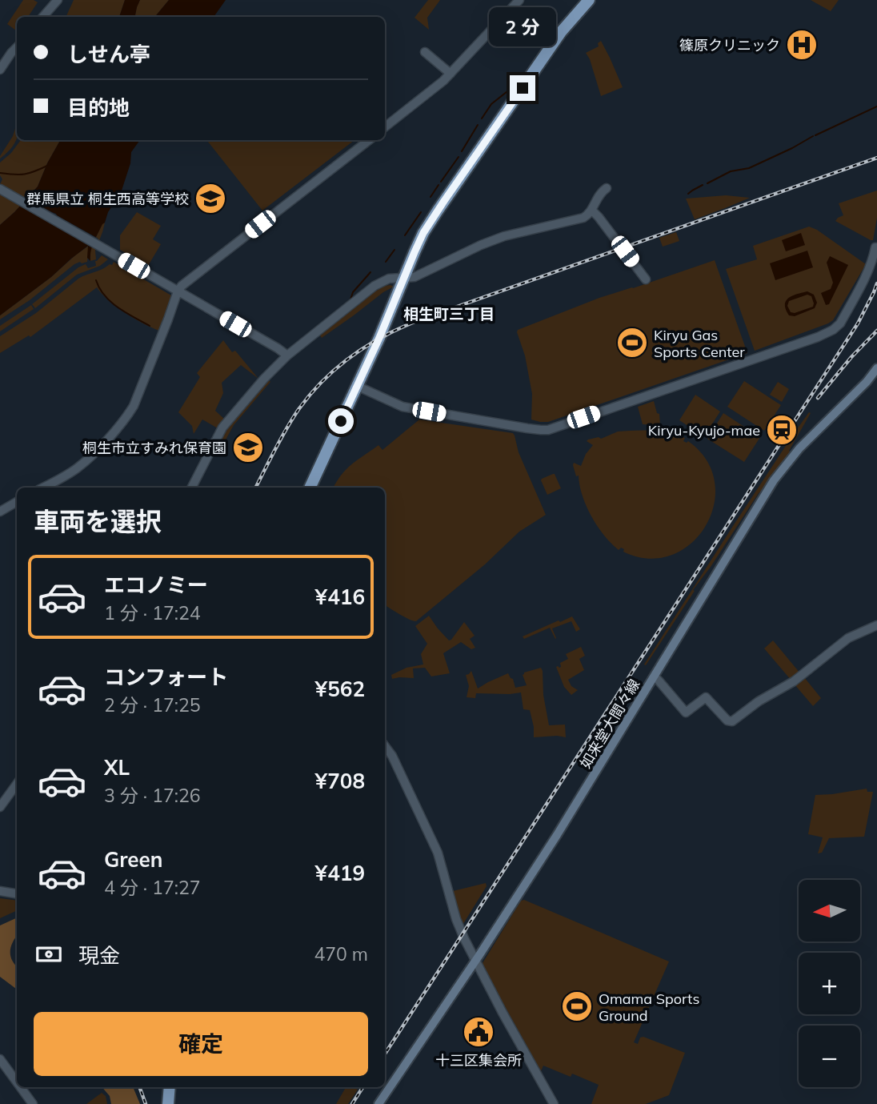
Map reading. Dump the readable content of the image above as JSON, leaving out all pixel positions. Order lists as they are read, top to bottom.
{
  "streets": {
    "main road": ["如来堂大間々線"]
  },
  "districts": ["相生町三丁目"],
  "places": {
    "hospital": ["篠原クリニック"],
    "school or university": ["群馬県立 桐生西高等学校", "桐生市立すみれ保育園"],
    "sports": ["Kiryu Gas Sports Center", "Omama Sports Ground"],
    "station": ["Kiryu-Kyujo-mae"],
    "public building": ["十三区集会所"]
  },
  "north": "left",
  "page": {
    "bubble": "2 分",
    "banner": ["しせん亭", "目的地"],
    "heading": "車両を選択",
    "list": [
      {
        "name": "エコノミー",
        "note": "1 分 · 17:24",
        "value": "¥416"
      },
      {
        "name": "コンフォート",
        "note": "2 分 · 17:25",
        "value": "¥562"
      },
      {
        "name": "XL",
        "note": "3 分 · 17:26",
        "value": "¥708"
      },
      {
        "name": "Green",
        "note": "4 分 · 17:27",
        "value": "¥419"
      }
    ],
    "map_buttons": ["+", "−"],
    "pay": ["現金", "470 m"],
    "buttons": "確定"
  }
}
